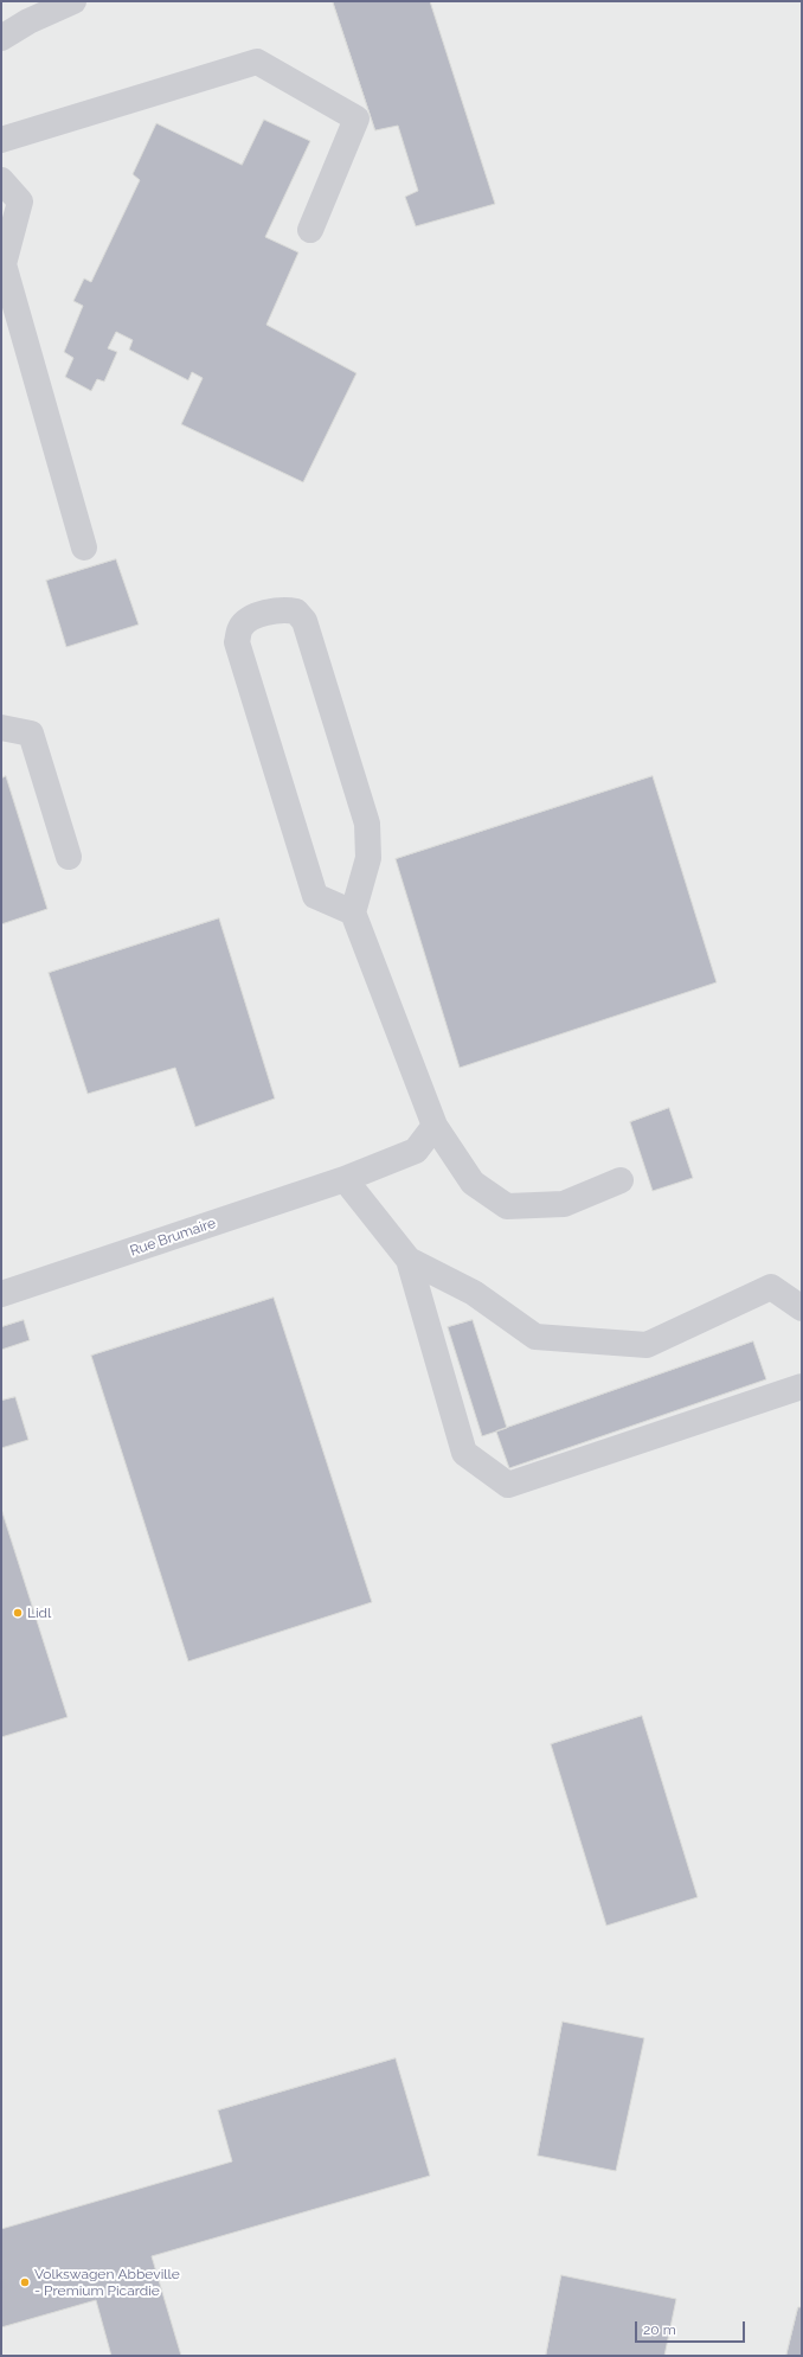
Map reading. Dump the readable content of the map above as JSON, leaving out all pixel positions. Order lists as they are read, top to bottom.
{
  "streets": {
    "street": ["Rue Brumaire"]
  },
  "places": ["Lidl", "Volkswagen Abbeville - Premium Picardie"],
  "scale_bar": "20 m"
}
